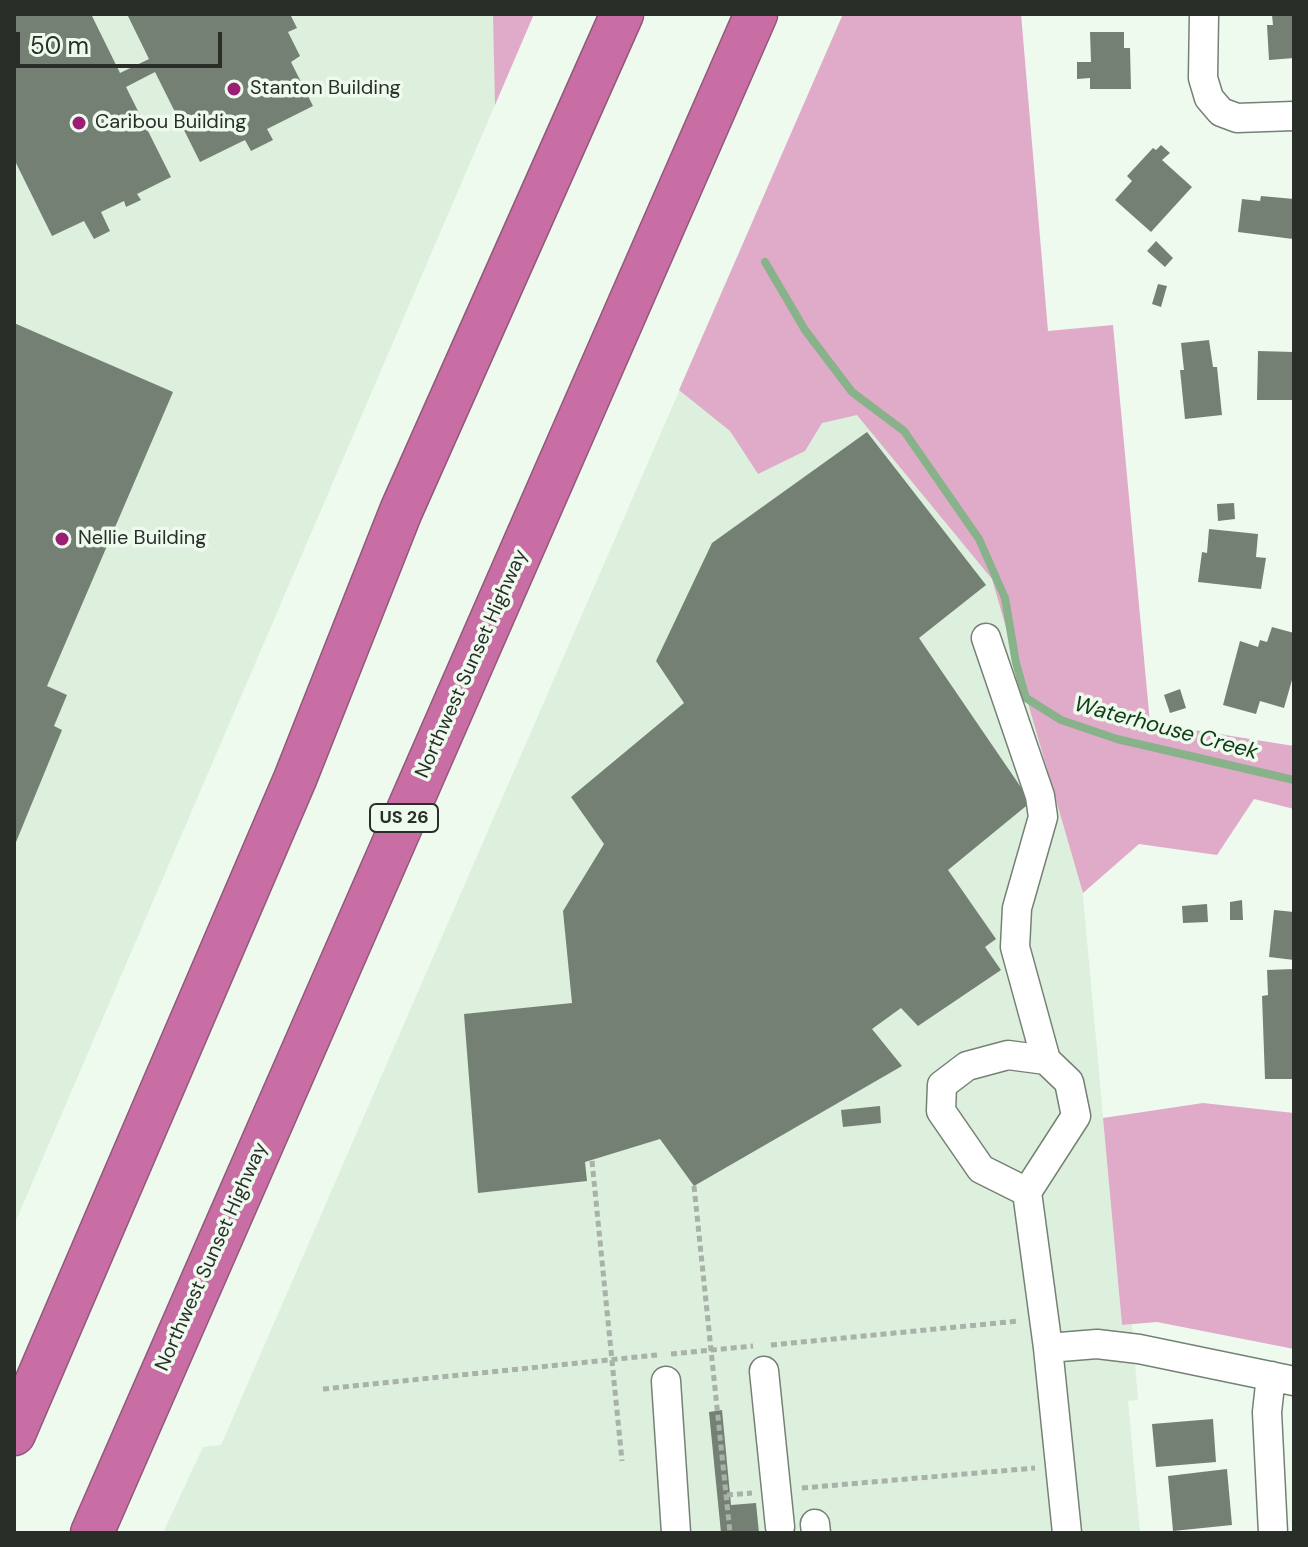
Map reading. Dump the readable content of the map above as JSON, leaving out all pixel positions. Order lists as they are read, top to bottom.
{
  "streets": {
    "highway": ["Northwest Sunset Highway", "US 26"]
  },
  "water": ["Waterhouse Creek"],
  "places": ["Stanton Building", "Caribou Building", "Nellie Building"],
  "scale_bar": "50 m"
}
